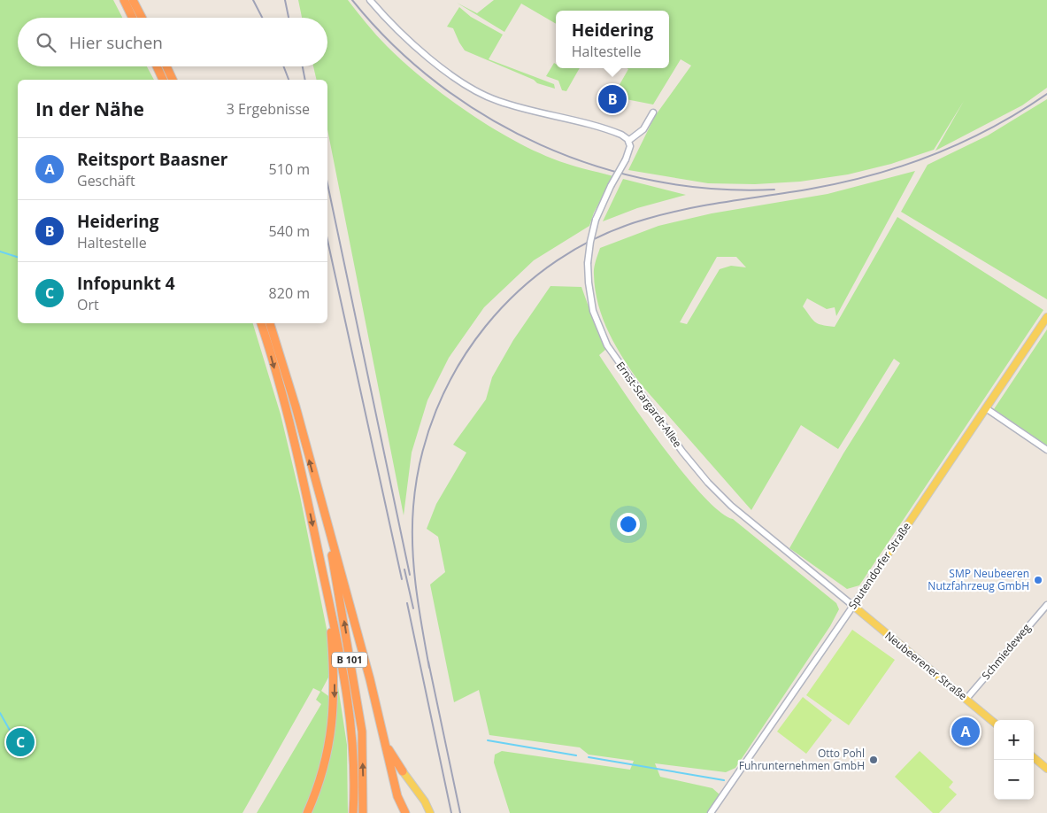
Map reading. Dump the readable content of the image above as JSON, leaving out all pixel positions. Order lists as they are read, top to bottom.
{
  "streets": {
    "highway": ["B 101"],
    "main road": ["Sputendorfer Straße", "Neubeerener Straße"],
    "street": ["Ernst-Stargardt-Allee", "Schmiedeweg"]
  },
  "crossings": [
    ["Ernst-Stargardt-Allee", "Sputendorfer Straße"],
    ["Ernst-Stargardt-Allee", "Neubeerener Straße"],
    ["Sputendorfer Straße", "Neubeerener Straße"],
    ["Schmiedeweg", "Neubeerener Straße"]
  ],
  "places": ["SMP Neubeeren Nutzfahrzeug GmbH", "Otto Pohl Fuhrunternehmen GmbH"],
  "page": {
    "popup": ["Heidering", "Haltestelle"],
    "search": "Hier suchen",
    "heading": ["In der Nähe", "3 Ergebnisse"],
    "pins": ["B", "A", "C"],
    "list": [
      {
        "mark": "A",
        "name": "Reitsport Baasner",
        "note": "Geschäft",
        "value": "510 m"
      },
      {
        "mark": "B",
        "name": "Heidering",
        "note": "Haltestelle",
        "value": "540 m"
      },
      {
        "mark": "C",
        "name": "Infopunkt 4",
        "note": "Ort",
        "value": "820 m"
      }
    ],
    "map_buttons": ["+", "−"]
  }
}
